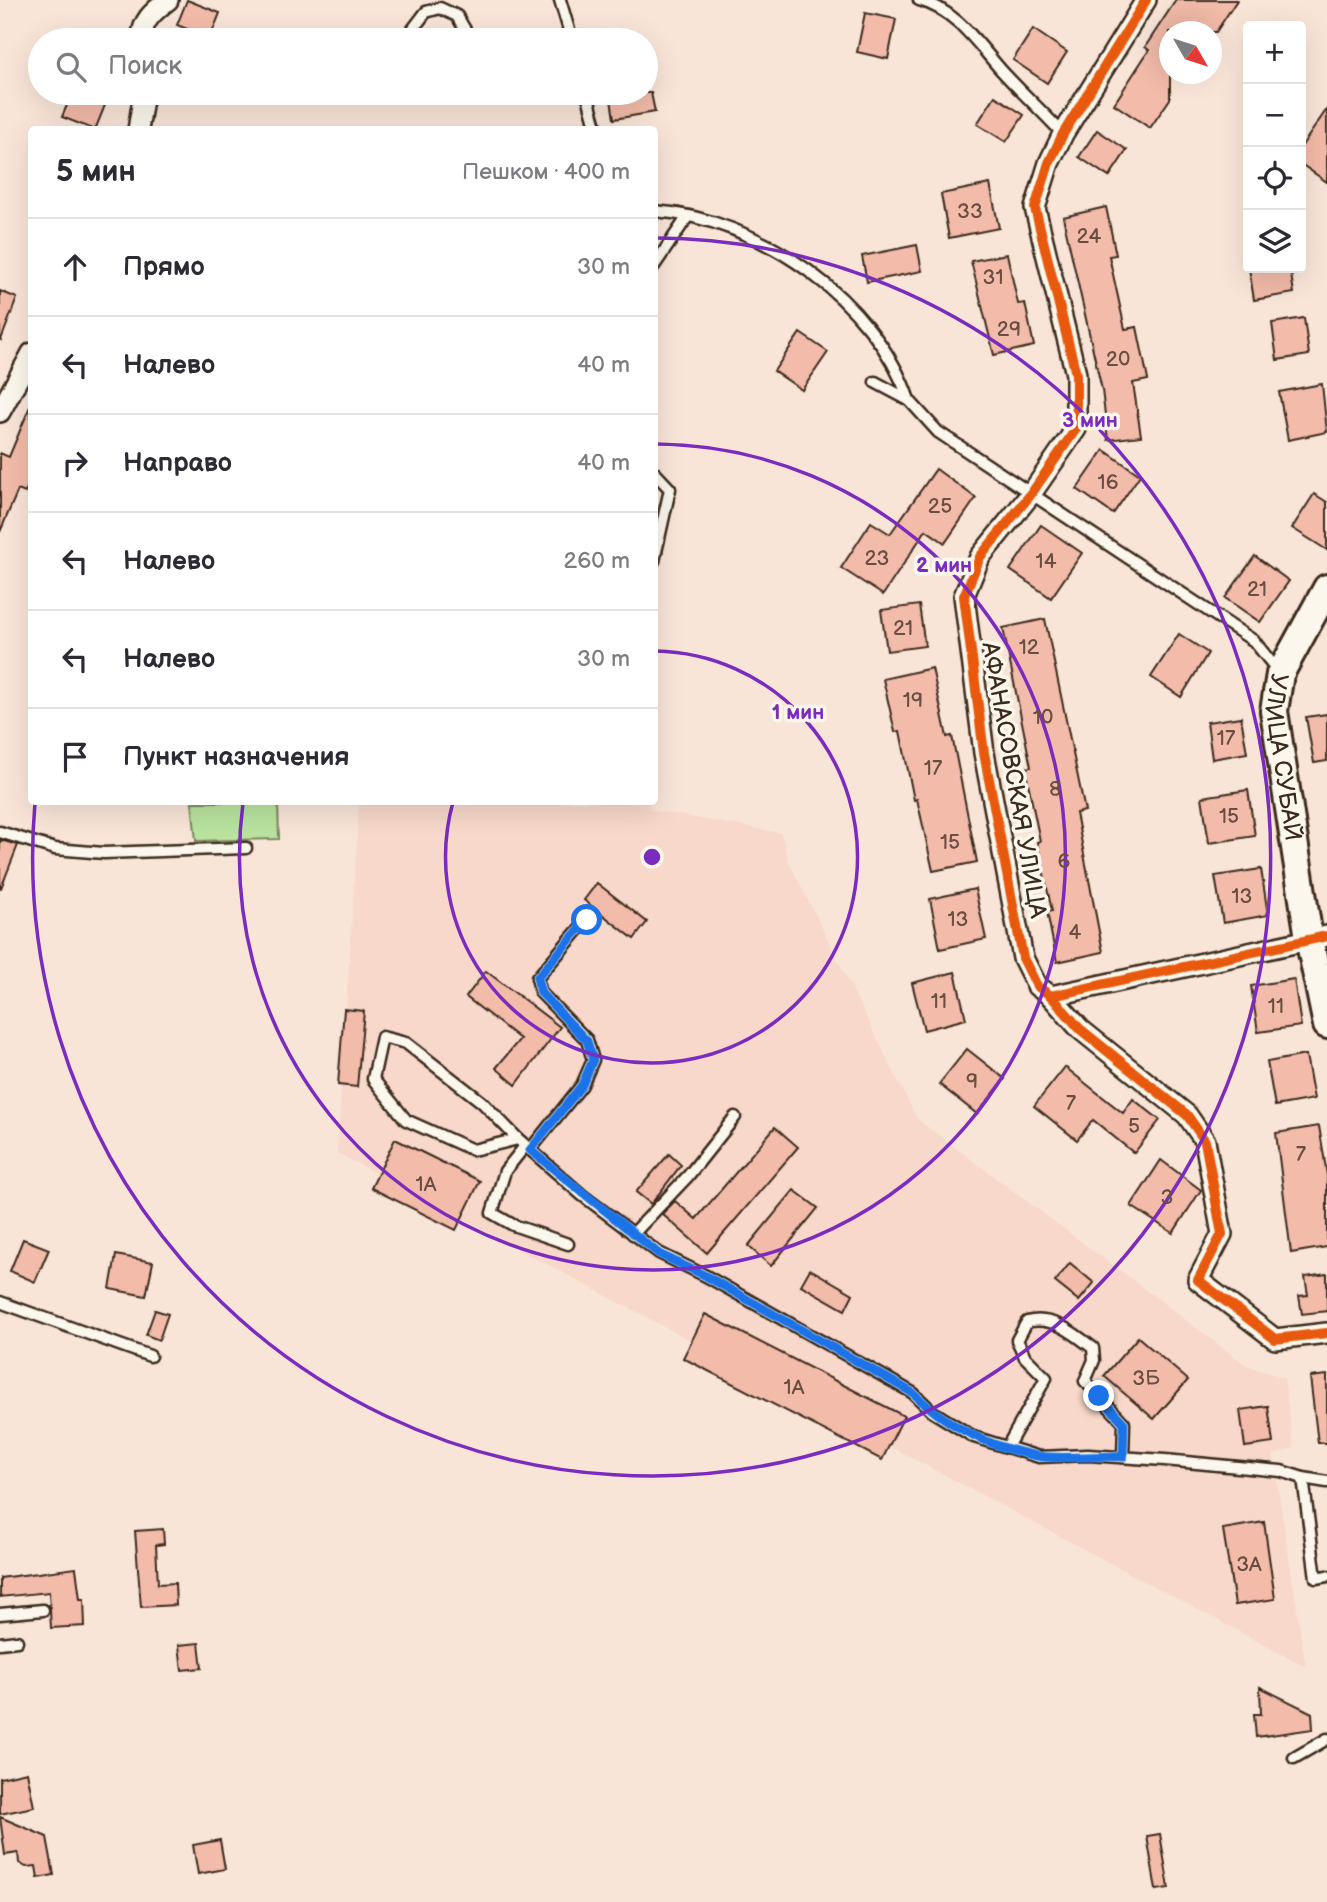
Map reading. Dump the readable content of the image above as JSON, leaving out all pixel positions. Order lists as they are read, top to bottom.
{
  "streets": {
    "street": ["УЛИЦА СУБАЙ", "АФАНАСОВСКАЯ УЛИЦА"]
  },
  "house_numbers": [
    "33",
    "24",
    "31",
    "29",
    "20",
    "16",
    "25",
    "23",
    "14",
    "21",
    "21",
    "12",
    "19",
    "10",
    "17",
    "17",
    "8",
    "15",
    "15",
    "6",
    "13",
    "13",
    "4",
    "11",
    "11",
    "9",
    "7",
    "5",
    "7",
    "1А",
    "3",
    "3Б",
    "1А",
    "3А"
  ],
  "north": "bottom right",
  "page": {
    "map_buttons": ["+", "−"],
    "search": "Поиск",
    "heading": ["5 мин", "Пешком · 400 m"],
    "list": [
      ["Прямо", "30 m"],
      ["Налево", "40 m"],
      ["Направо", "40 m"],
      ["Налево", "260 m"],
      ["Налево", "30 m"],
      "Пункт назначения"
    ]
  },
  "rings": ["3 мин", "2 мин", "1 мин"]
}
